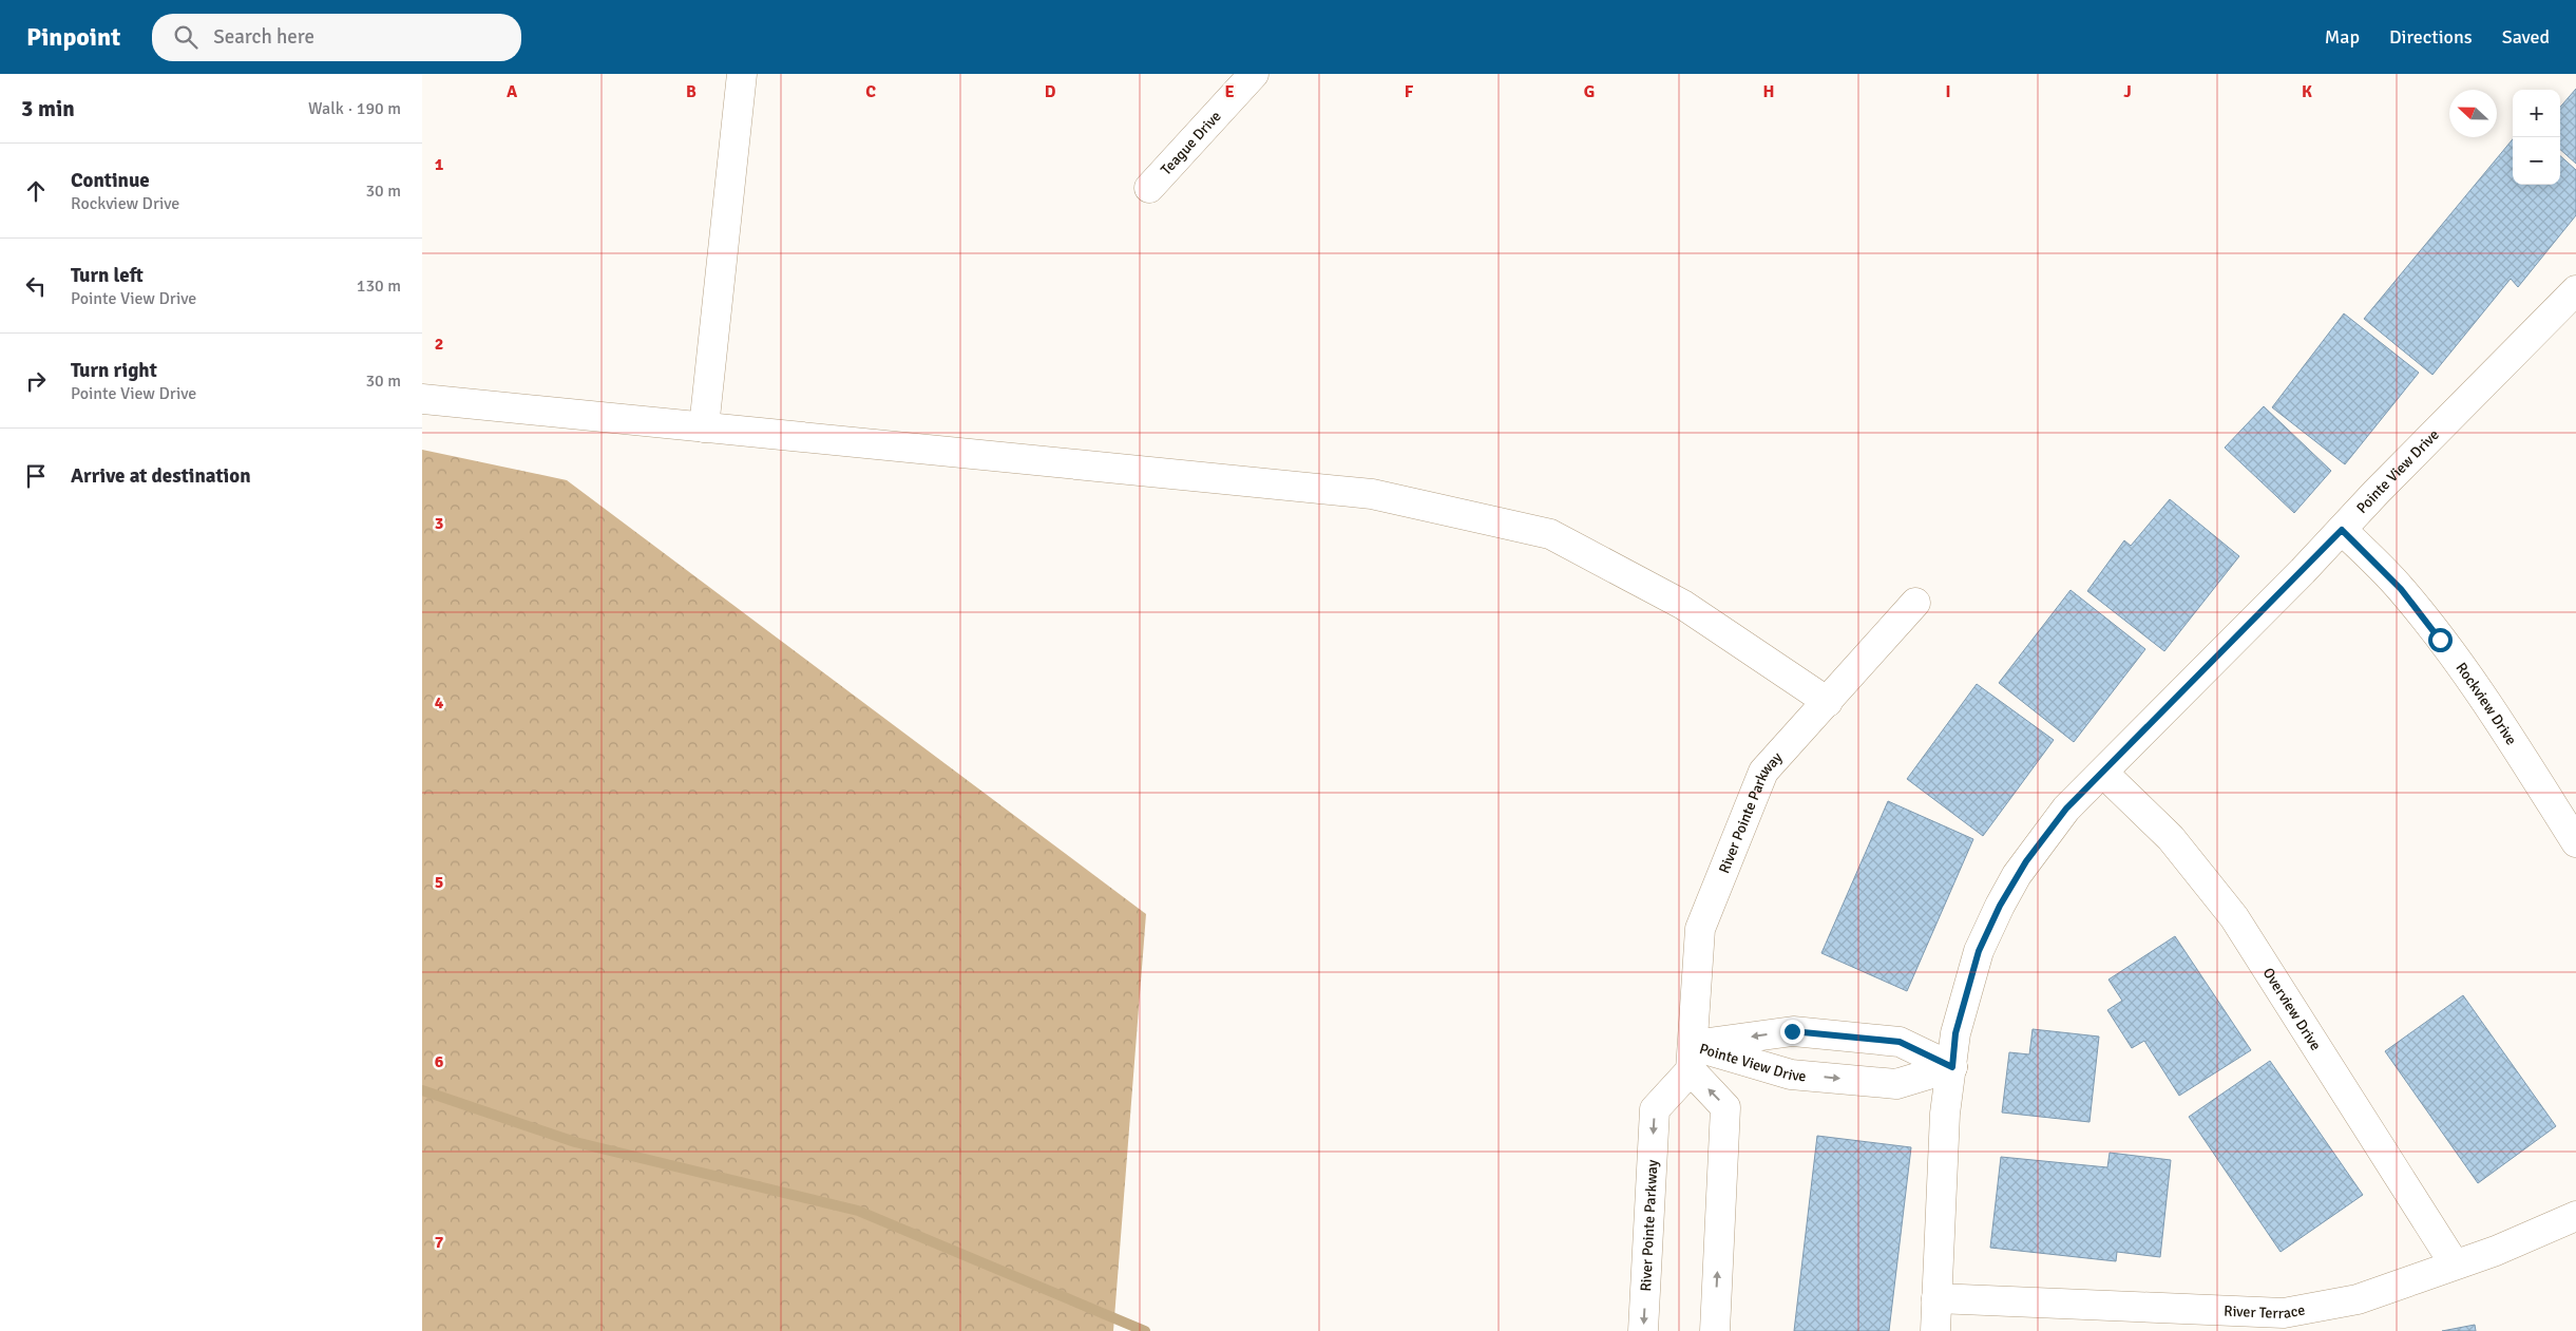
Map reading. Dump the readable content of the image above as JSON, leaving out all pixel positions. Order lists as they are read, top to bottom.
{
  "streets": {
    "street": [
      "Teague Drive",
      "Pointe View Drive",
      "Rockview Drive",
      "River Pointe Parkway",
      "Overview Drive",
      "River Terrace"
    ]
  },
  "crossings": [
    ["Pointe View Drive", "Rockview Drive"],
    ["Pointe View Drive", "River Pointe Parkway"],
    ["Pointe View Drive", "Overview Drive"],
    ["Pointe View Drive", "River Terrace"],
    ["Overview Drive", "River Terrace"]
  ],
  "north": "left",
  "page": {
    "header": "Pinpoint",
    "search": "Search here",
    "nav": ["Map", "Directions", "Saved"],
    "heading": ["3 min", "Walk · 190 m"],
    "map_buttons": ["+", "−"],
    "list": [
      ["Continue", "Rockview Drive", "30 m"],
      ["Turn left", "Pointe View Drive", "130 m"],
      ["Turn right", "Pointe View Drive", "30 m"],
      "Arrive at destination"
    ]
  },
  "grid": {
    "columns": [
      "A",
      "B",
      "C",
      "D",
      "E",
      "F",
      "G",
      "H",
      "I",
      "J",
      "K"
    ],
    "rows": [
      "1",
      "2",
      "3",
      "4",
      "5",
      "6",
      "7"
    ]
  }
}
